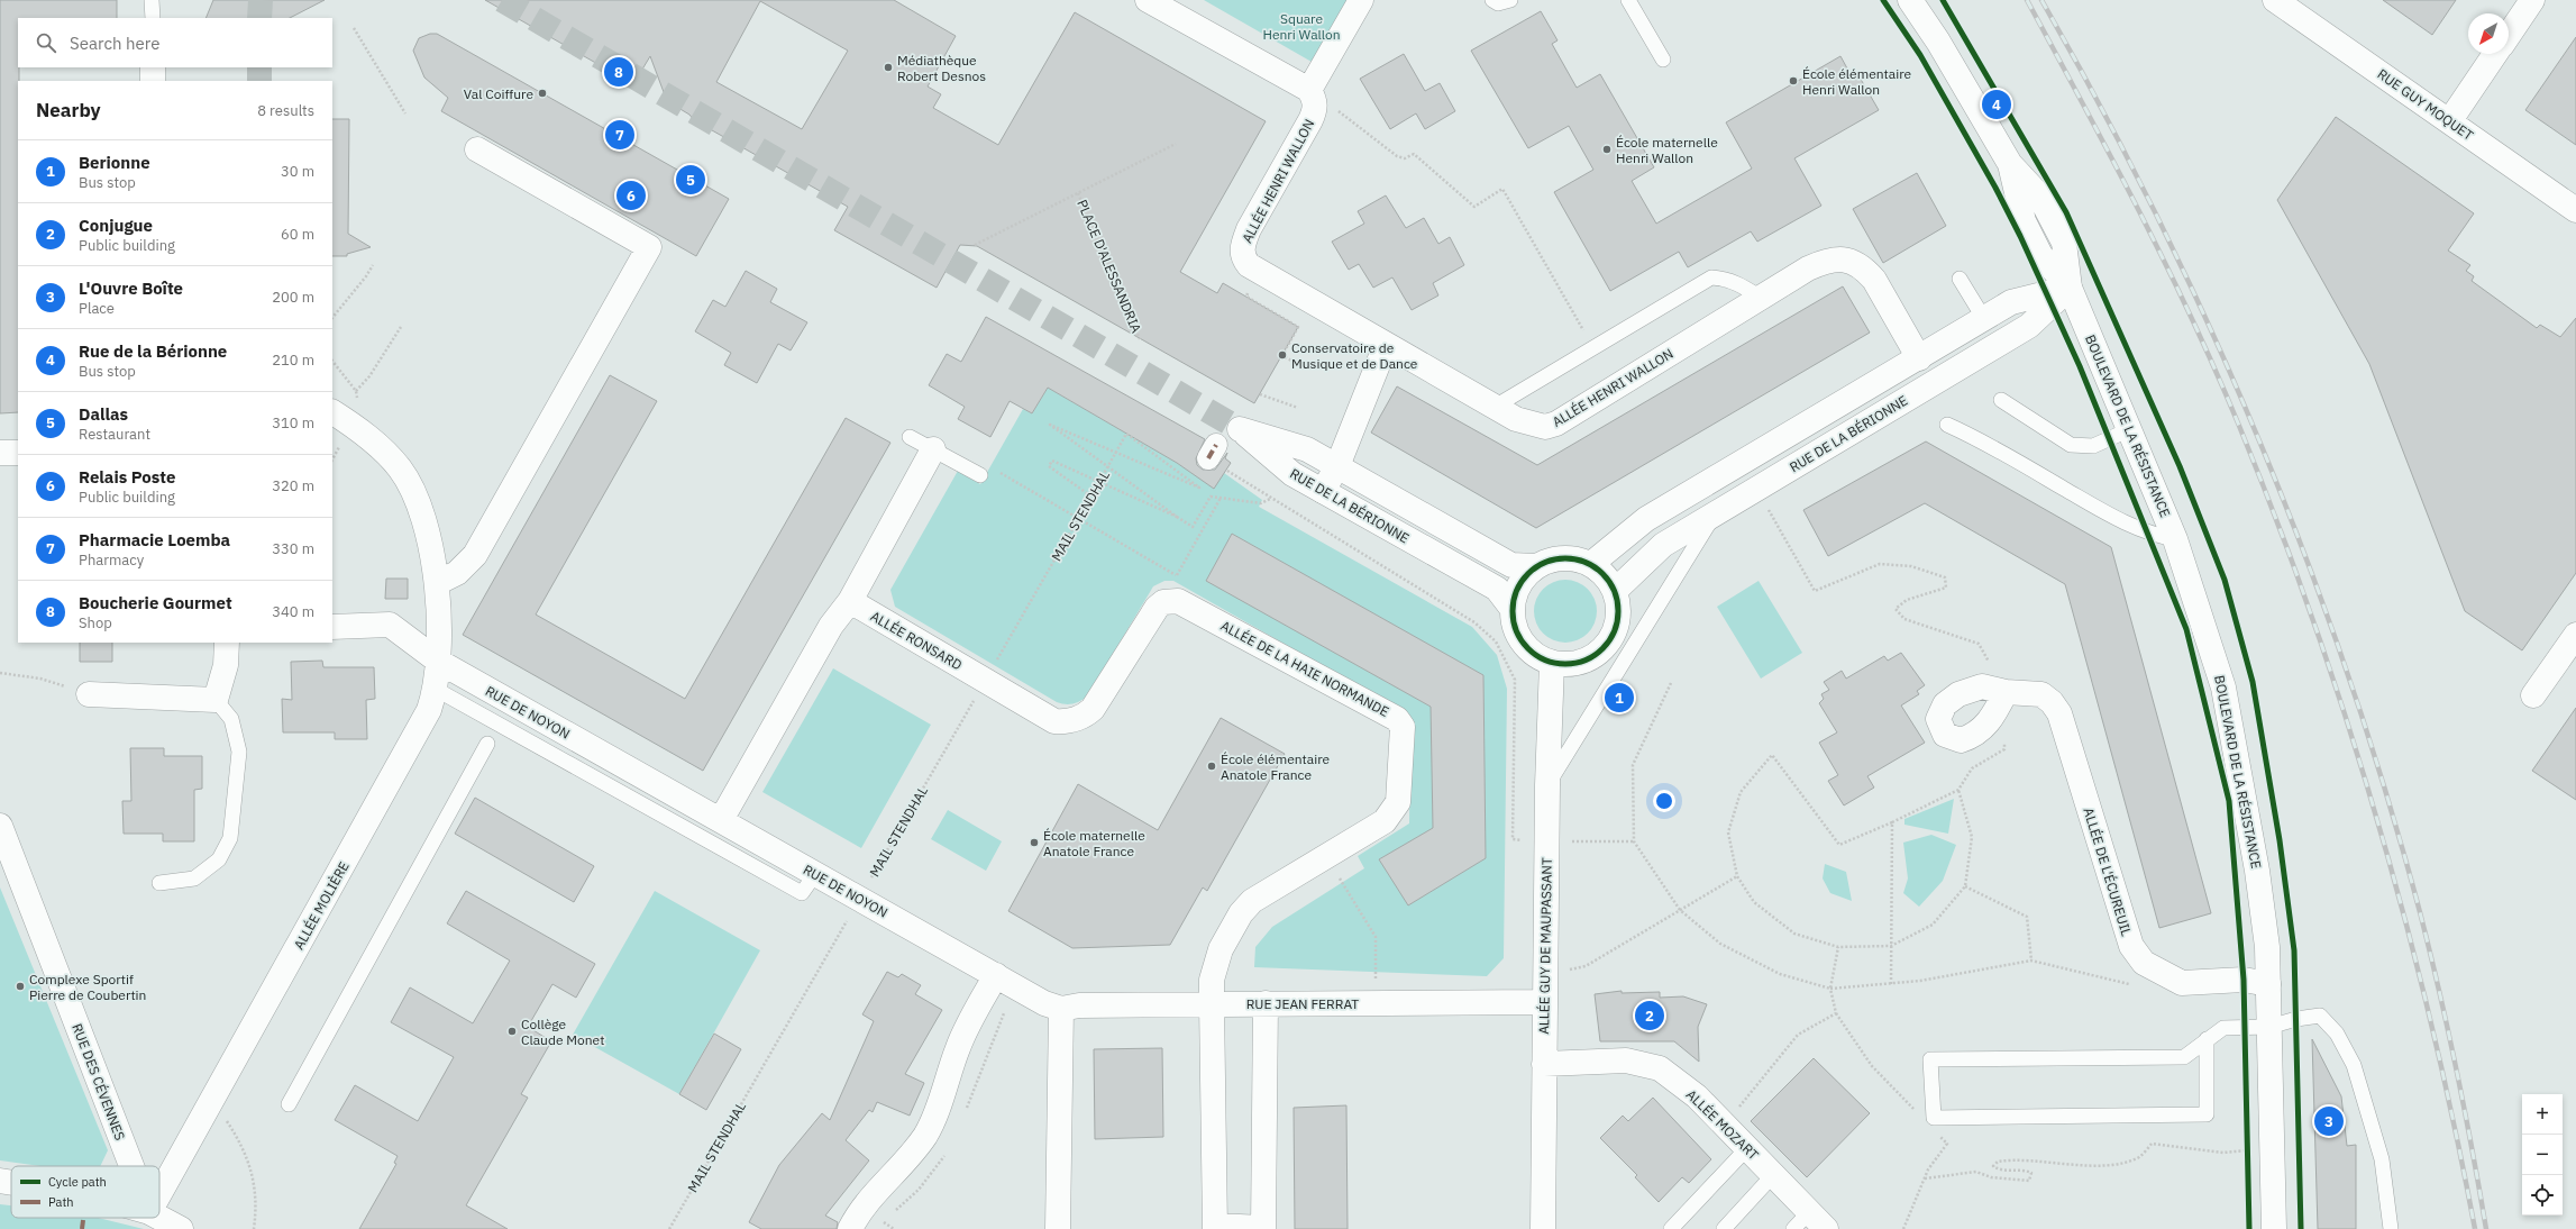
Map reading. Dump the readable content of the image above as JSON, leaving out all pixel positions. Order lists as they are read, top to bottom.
{
  "streets": {
    "street": [
      "RUE GUY MOQUET",
      "ALLÉE HENRI WALLON",
      "BOULEVARD DE LA RÉSISTANCE",
      "RUE DE LA BÉRIONNE",
      "ALLÉE RONSARD",
      "ALLÉE DE LA HAIE NORMANDE",
      "RUE DE NOYON",
      "ALLÉE DE L'ÉCUREUIL",
      "ALLÉE MOLIÈRE",
      "ALLÉE GUY DE MAUPASSANT",
      "RUE JEAN FERRAT",
      "RUE DES CÉVENNES",
      "ALLÉE MOZART"
    ],
    "path": ["PLACE D'ALESSANDRIA", "MAIL STENDHAL"]
  },
  "crossings": [
    ["BOULEVARD DE LA RÉSISTANCE", "RUE DE LA BÉRIONNE"],
    ["BOULEVARD DE LA RÉSISTANCE", "ALLÉE DE L'ÉCUREUIL"],
    ["RUE DE LA BÉRIONNE", "ALLÉE GUY DE MAUPASSANT"],
    ["MAIL STENDHAL", "ALLÉE RONSARD"],
    ["MAIL STENDHAL", "RUE DE NOYON"],
    ["ALLÉE RONSARD", "ALLÉE DE LA HAIE NORMANDE"],
    ["ALLÉE DE LA HAIE NORMANDE", "RUE JEAN FERRAT"],
    ["RUE DE NOYON", "ALLÉE MOLIÈRE"],
    ["RUE DE NOYON", "RUE JEAN FERRAT"],
    ["ALLÉE GUY DE MAUPASSANT", "RUE JEAN FERRAT"],
    ["ALLÉE GUY DE MAUPASSANT", "ALLÉE MOZART"]
  ],
  "parks": ["Square Henri Wallon"],
  "places": [
    "Médiathèque Robert Desnos",
    "École élémentaire Henri Wallon",
    "Val Coiffure",
    "École maternelle Henri Wallon",
    "Conservatoire de Musique et de Dance",
    "École élémentaire Anatole France",
    "École maternelle Anatole France",
    "Complexe Sportif Pierre de Coubertin",
    "Collège Claude Monet"
  ],
  "legend": ["Cycle path", "Path"],
  "north": "bottom left",
  "page": {
    "search": "Search here",
    "pins": [
      "8",
      "4",
      "7",
      "5",
      "6",
      "1",
      "2",
      "3"
    ],
    "heading": ["Nearby", "8 results"],
    "list": [
      {
        "mark": "1",
        "name": "Berionne",
        "note": "Bus stop",
        "value": "30 m"
      },
      {
        "mark": "2",
        "name": "Conjugue",
        "note": "Public building",
        "value": "60 m"
      },
      {
        "mark": "3",
        "name": "L'Ouvre Boîte",
        "note": "Place",
        "value": "200 m"
      },
      {
        "mark": "4",
        "name": "Rue de la Bérionne",
        "note": "Bus stop",
        "value": "210 m"
      },
      {
        "mark": "5",
        "name": "Dallas",
        "note": "Restaurant",
        "value": "310 m"
      },
      {
        "mark": "6",
        "name": "Relais Poste",
        "note": "Public building",
        "value": "320 m"
      },
      {
        "mark": "7",
        "name": "Pharmacie Loemba",
        "note": "Pharmacy",
        "value": "330 m"
      },
      {
        "mark": "8",
        "name": "Boucherie Gourmet",
        "note": "Shop",
        "value": "340 m"
      }
    ],
    "map_buttons": ["+", "−"]
  }
}
